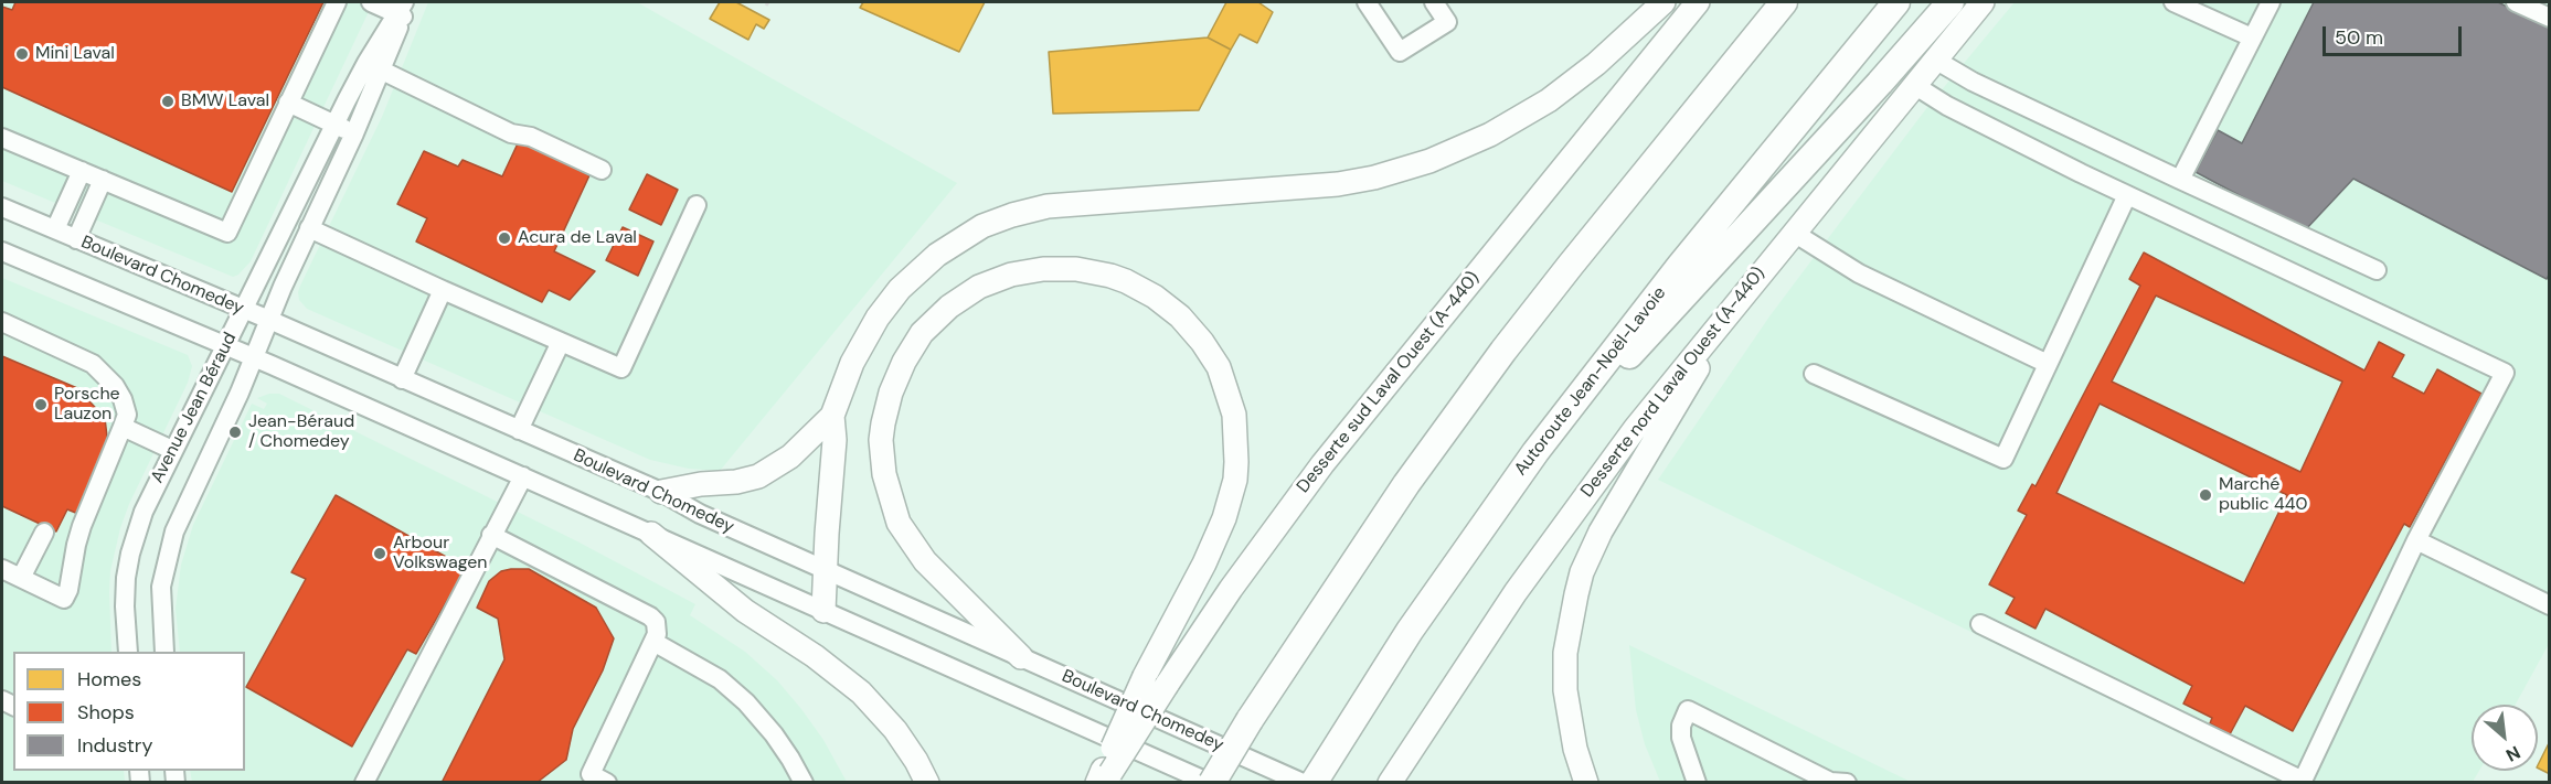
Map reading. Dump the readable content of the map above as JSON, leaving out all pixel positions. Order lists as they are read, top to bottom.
{
  "streets": {
    "highway": ["Autoroute Jean-Noël-Lavoie"],
    "main road": ["Desserte sud Laval Ouest (A-440)", "Desserte nord Laval Ouest (A-440)"],
    "street": ["Boulevard Chomedey", "Avenue Jean Béraud"]
  },
  "crossings": [
    ["Boulevard Chomedey", "Avenue Jean Béraud"]
  ],
  "places": [
    "Mini Laval",
    "BMW Laval",
    "Acura de Laval",
    "Porsche Lauzon",
    "Jean-Béraud / Chomedey",
    "Marché public 440",
    "Arbour Volkswagen"
  ],
  "legend": ["Homes", "Shops", "Industry"],
  "scale_bar": "50 m",
  "north": "bottom right"
}
